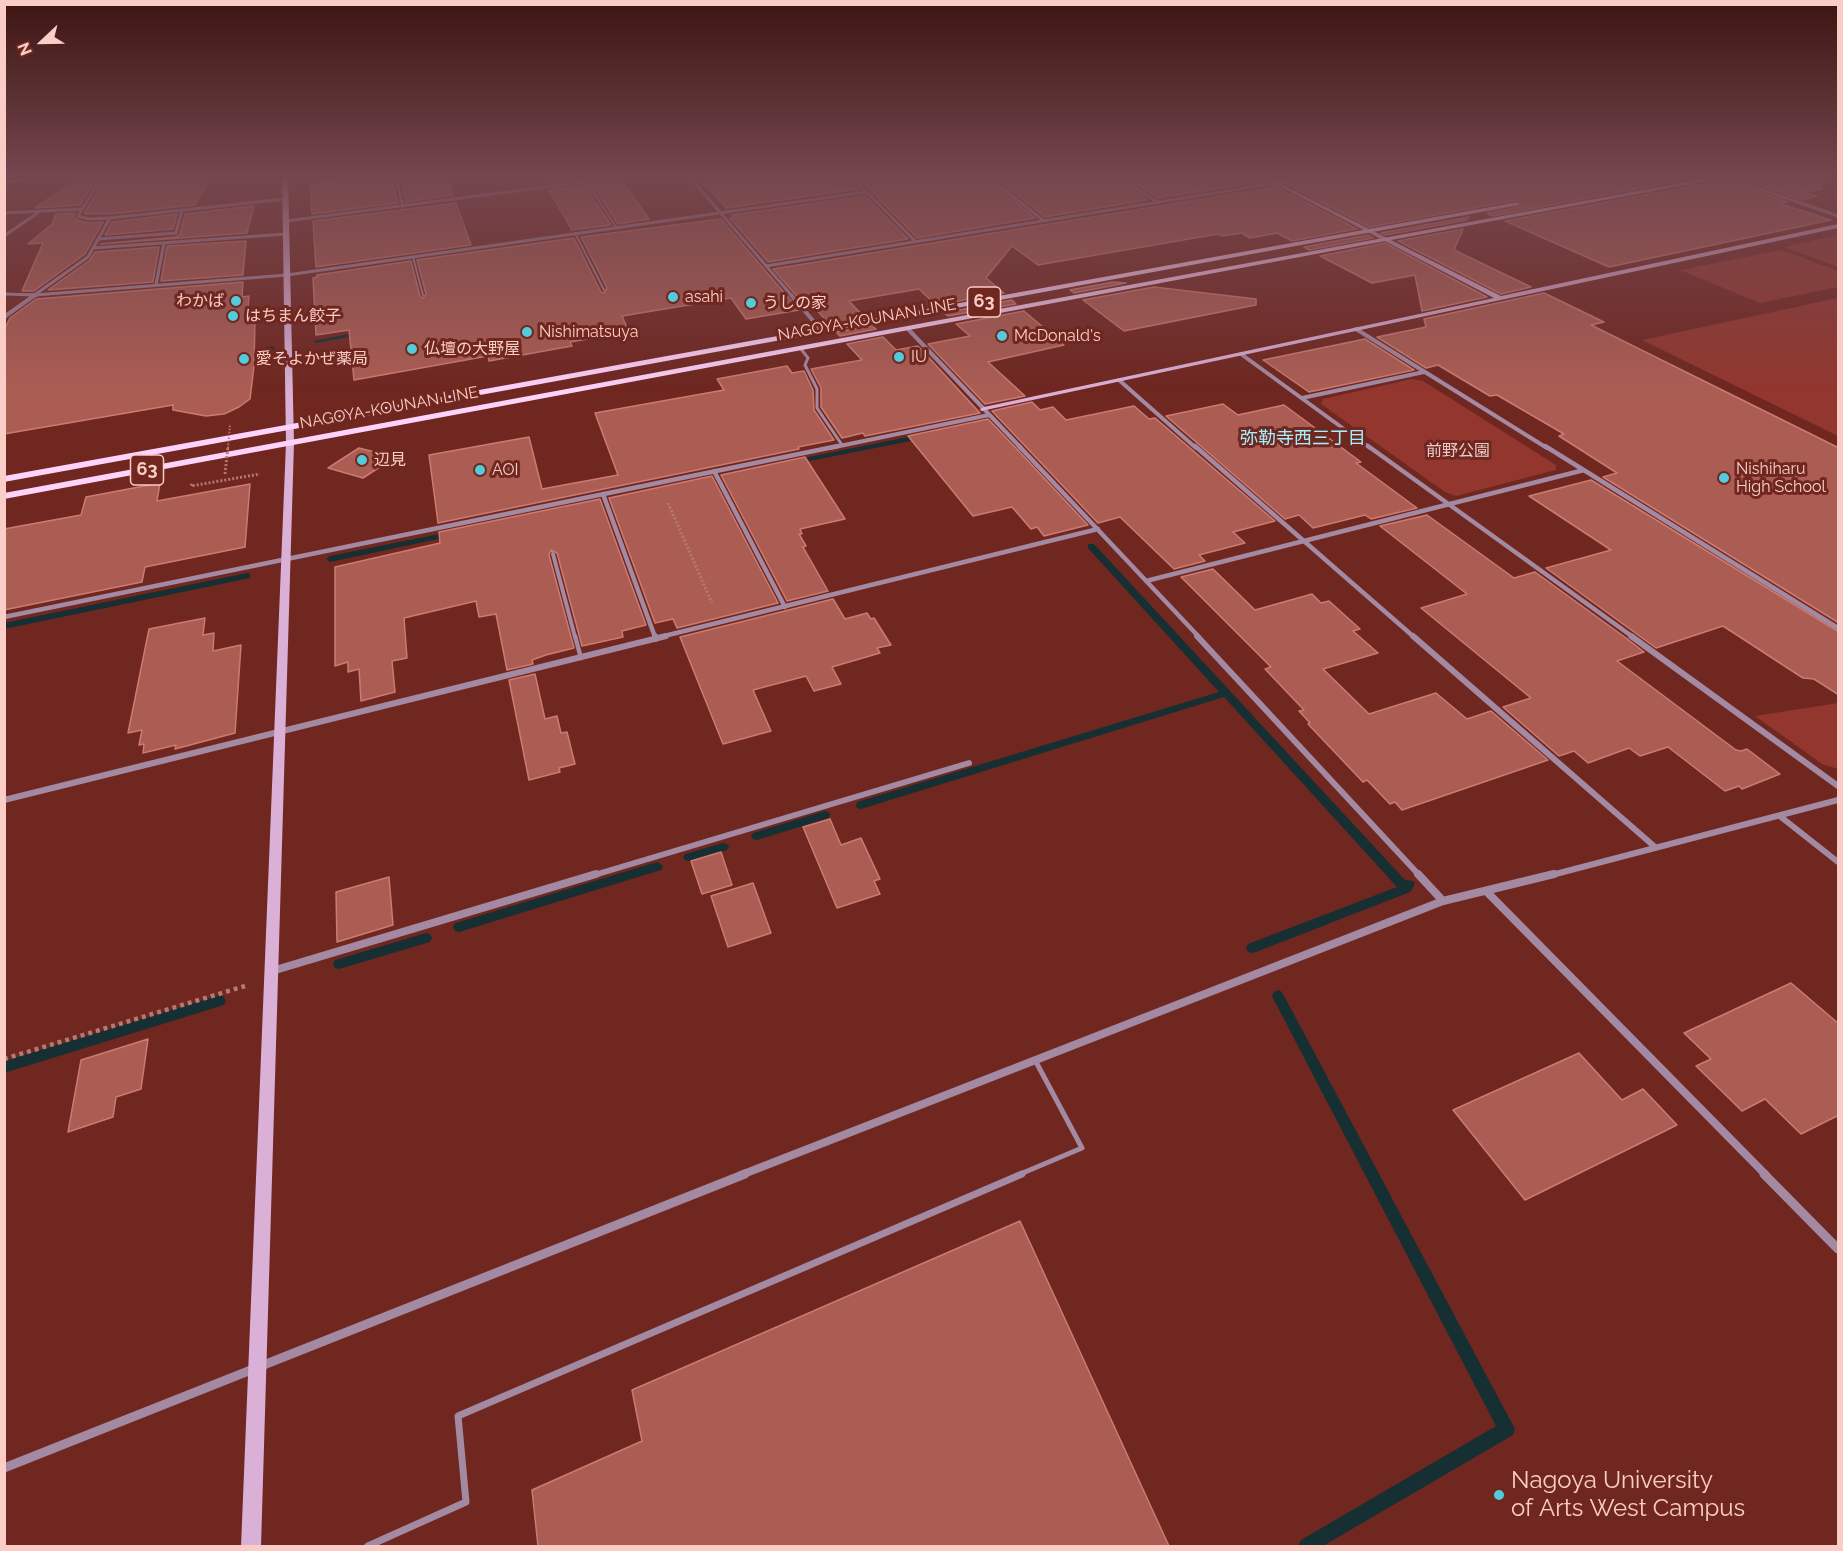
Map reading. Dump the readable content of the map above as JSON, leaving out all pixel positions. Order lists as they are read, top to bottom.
{
  "streets": {
    "main road": ["63", "NAGOYA-KOUNAN LINE"]
  },
  "districts": ["弥勒寺西三丁目"],
  "parks": ["前野公園"],
  "places": [
    "asahi",
    "わかば",
    "うしの家",
    "はちまん餃子",
    "Nishimatsuya",
    "McDonald's",
    "仏壇の大野屋",
    "IU",
    "愛そよかぜ薬局",
    "辺見",
    "AOI",
    "Nishiharu High School",
    "Nagoya University of Arts West Campus"
  ],
  "north": "left"
}
